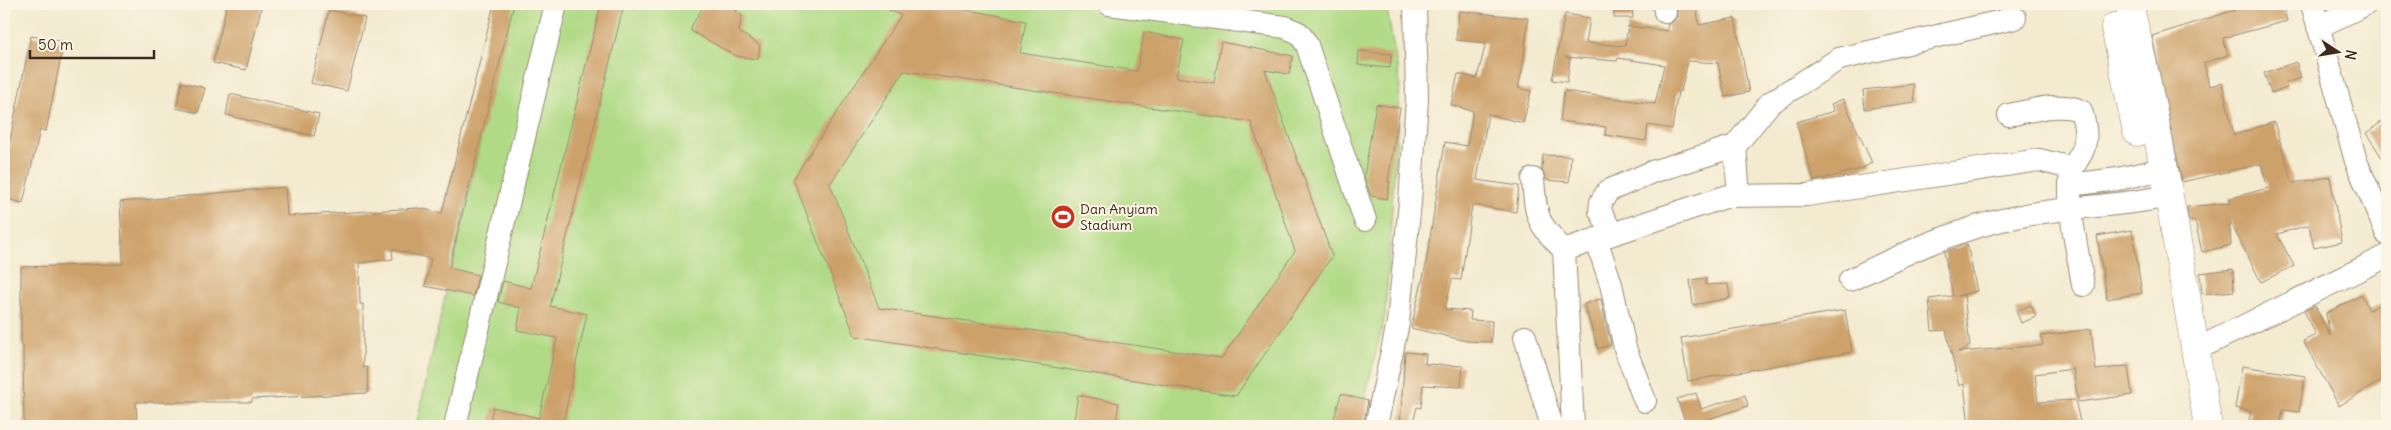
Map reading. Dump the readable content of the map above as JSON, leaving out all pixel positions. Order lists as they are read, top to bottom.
{
  "places": {
    "sports": ["Dan Anyiam Stadium"]
  },
  "scale_bar": "50 m",
  "north": "right"
}
